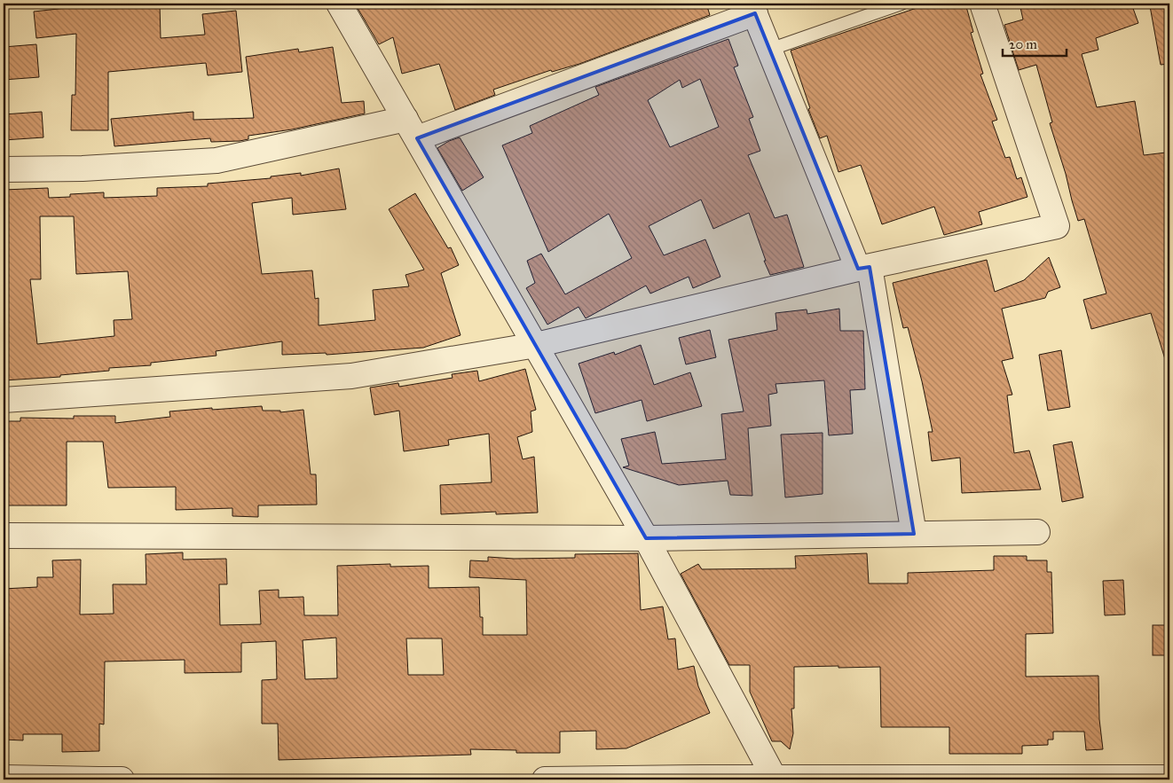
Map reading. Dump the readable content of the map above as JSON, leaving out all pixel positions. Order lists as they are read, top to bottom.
{
  "scale_bar": "20 m"
}
